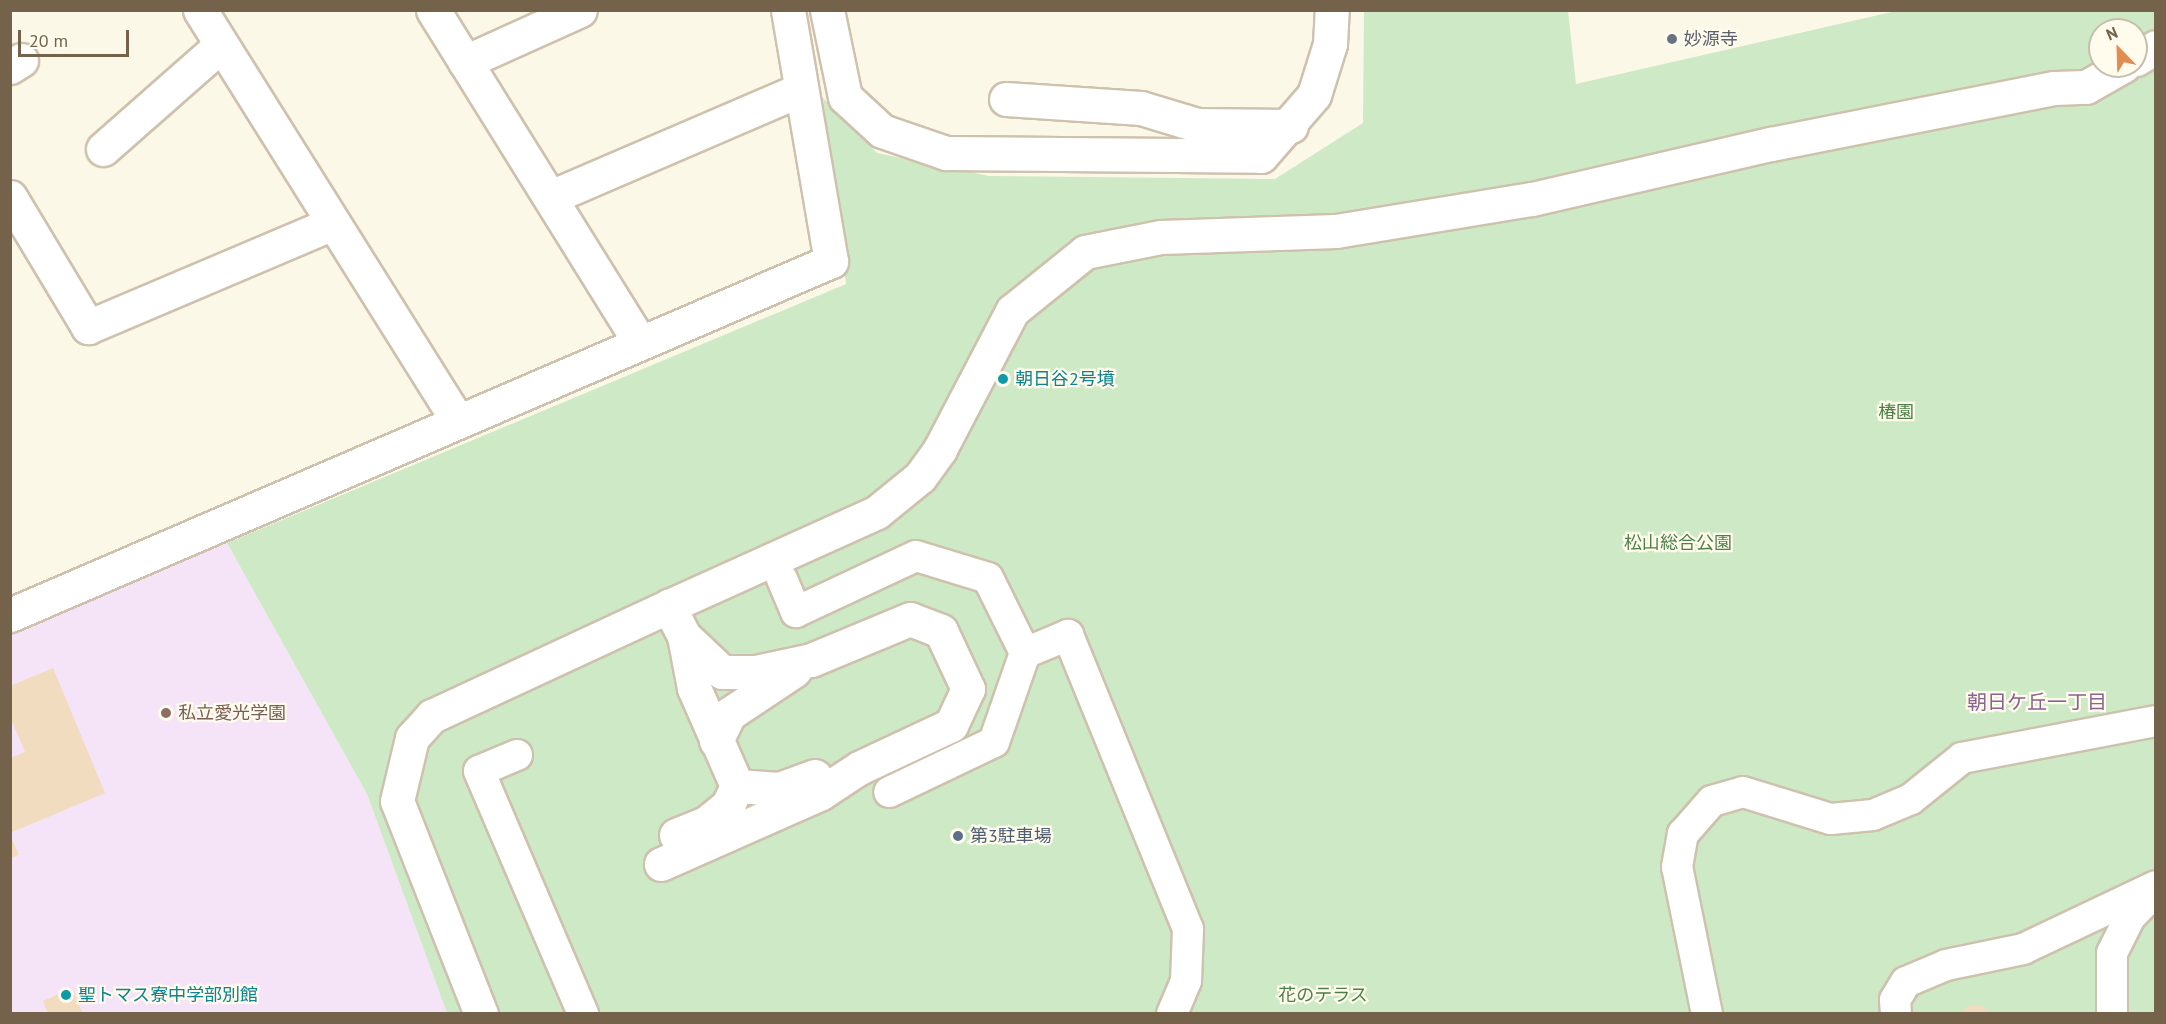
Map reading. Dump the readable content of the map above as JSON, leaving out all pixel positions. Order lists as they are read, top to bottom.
{
  "districts": ["朝日ケ丘一丁目"],
  "parks": ["椿園", "松山総合公園", "花のテラス"],
  "places": [
    "妙源寺",
    "朝日谷2号墳",
    "私立愛光学園",
    "第3駐車場",
    "聖トマス寮中学部別館"
  ],
  "scale_bar": "20 m",
  "north": "top left"
}
